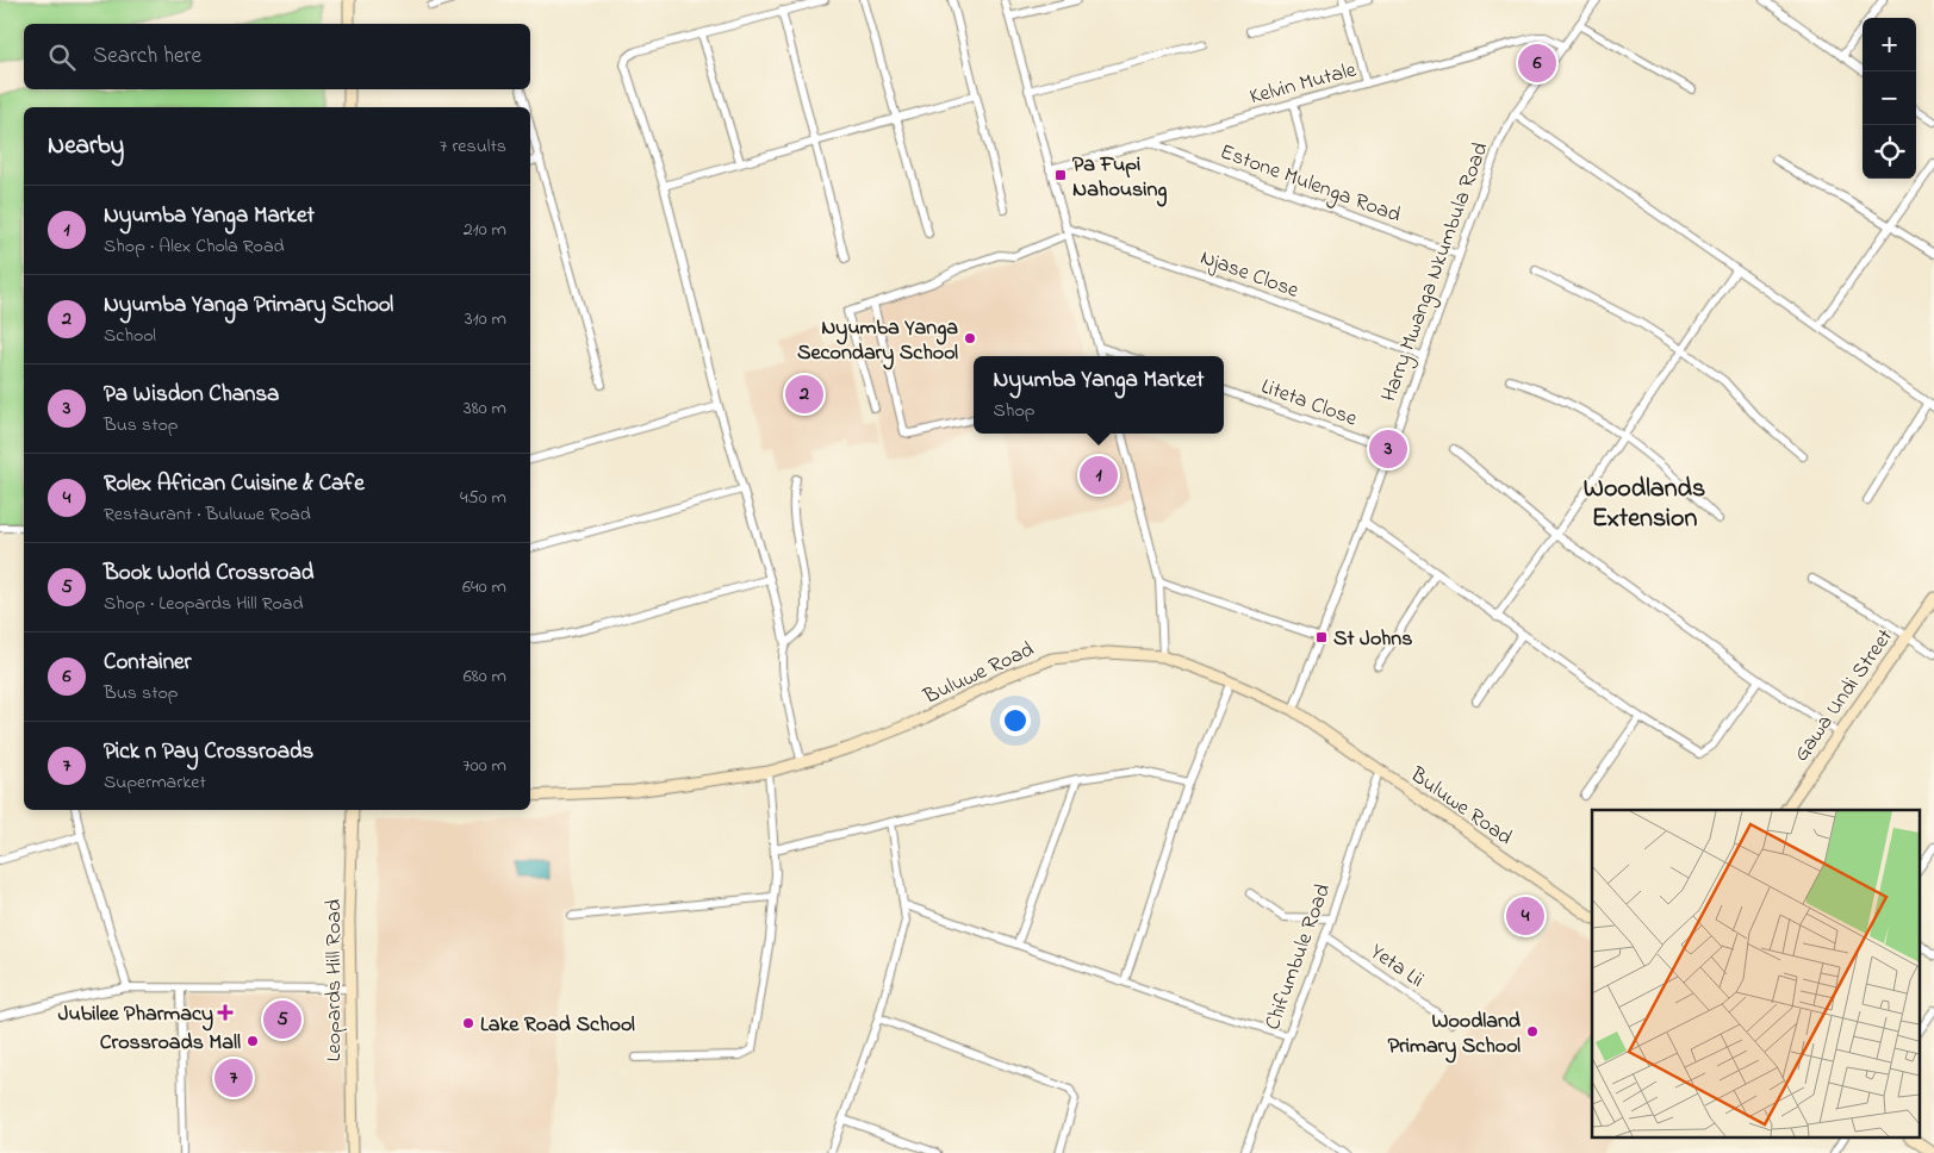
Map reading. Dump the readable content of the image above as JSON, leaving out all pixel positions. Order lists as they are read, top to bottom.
{
  "streets": {
    "street": [
      "Kelvin Mutale",
      "Estone Mulenga Road",
      "Harry Mwanga Nkumbula Road",
      "Njase Close",
      "Liteta Close",
      "Buluwe Road",
      "Gawa Undi Street",
      "Chifumbule Road",
      "Yeta Lii",
      "Leopards Hill Road"
    ]
  },
  "crossings": [
    ["Kelvin Mutale", "Estone Mulenga Road"],
    ["Kelvin Mutale", "Harry Mwanga Nkumbula Road"],
    ["Estone Mulenga Road", "Harry Mwanga Nkumbula Road"],
    ["Harry Mwanga Nkumbula Road", "Njase Close"],
    ["Harry Mwanga Nkumbula Road", "Liteta Close"],
    ["Harry Mwanga Nkumbula Road", "Buluwe Road"],
    ["Buluwe Road", "Chifumbule Road"],
    ["Chifumbule Road", "Yeta Lii"]
  ],
  "districts": ["Woodlands Extension"],
  "places": {
    "transit": ["Pa Fupi Nahousing", "St Johns"],
    "other": [
      "Nyumba Yanga Secondary School",
      "Lake Road School",
      "Woodland Primary School",
      "Crossroads Mall"
    ],
    "health": ["Jubilee Pharmacy"]
  },
  "page": {
    "map_buttons": ["+", "−"],
    "search": "Search here",
    "pins": [
      "6",
      "2",
      "3",
      "1",
      "4",
      "5",
      "7"
    ],
    "heading": ["Nearby", "7 results"],
    "list": [
      {
        "mark": "1",
        "name": "Nyumba Yanga Market",
        "note": "Shop · Alex Chola Road",
        "value": "210 m"
      },
      {
        "mark": "2",
        "name": "Nyumba Yanga Primary School",
        "note": "School",
        "value": "310 m"
      },
      {
        "mark": "3",
        "name": "Pa Wisdon Chansa",
        "note": "Bus stop",
        "value": "380 m"
      },
      {
        "mark": "4",
        "name": "Rolex African Cuisine & Cafe",
        "note": "Restaurant · Buluwe Road",
        "value": "450 m"
      },
      {
        "mark": "5",
        "name": "Book World Crossroad",
        "note": "Shop · Leopards Hill Road",
        "value": "640 m"
      },
      {
        "mark": "6",
        "name": "Container",
        "note": "Bus stop",
        "value": "680 m"
      },
      {
        "mark": "7",
        "name": "Pick n Pay Crossroads",
        "note": "Supermarket",
        "value": "700 m"
      }
    ],
    "popup": ["Nyumba Yanga Market", "Shop"]
  }
}
